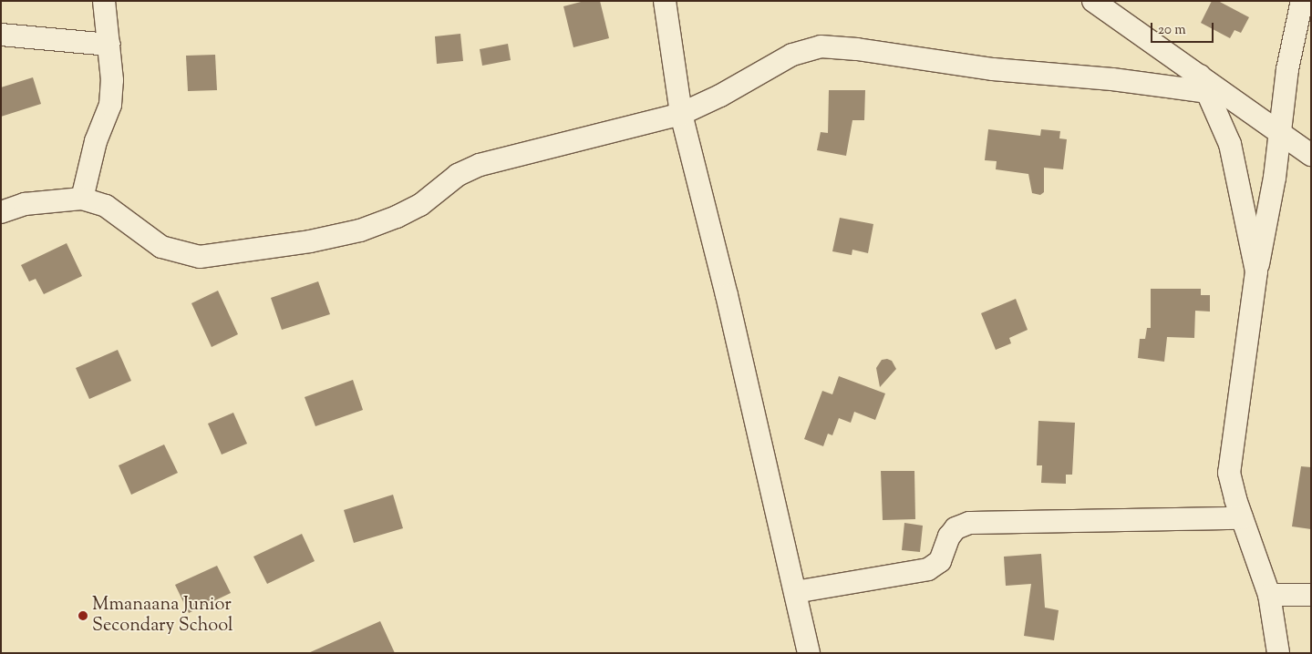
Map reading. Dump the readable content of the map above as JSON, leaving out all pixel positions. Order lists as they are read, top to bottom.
{
  "places": ["Mmanaana Junior Secondary School"],
  "scale_bar": "20 m"
}
